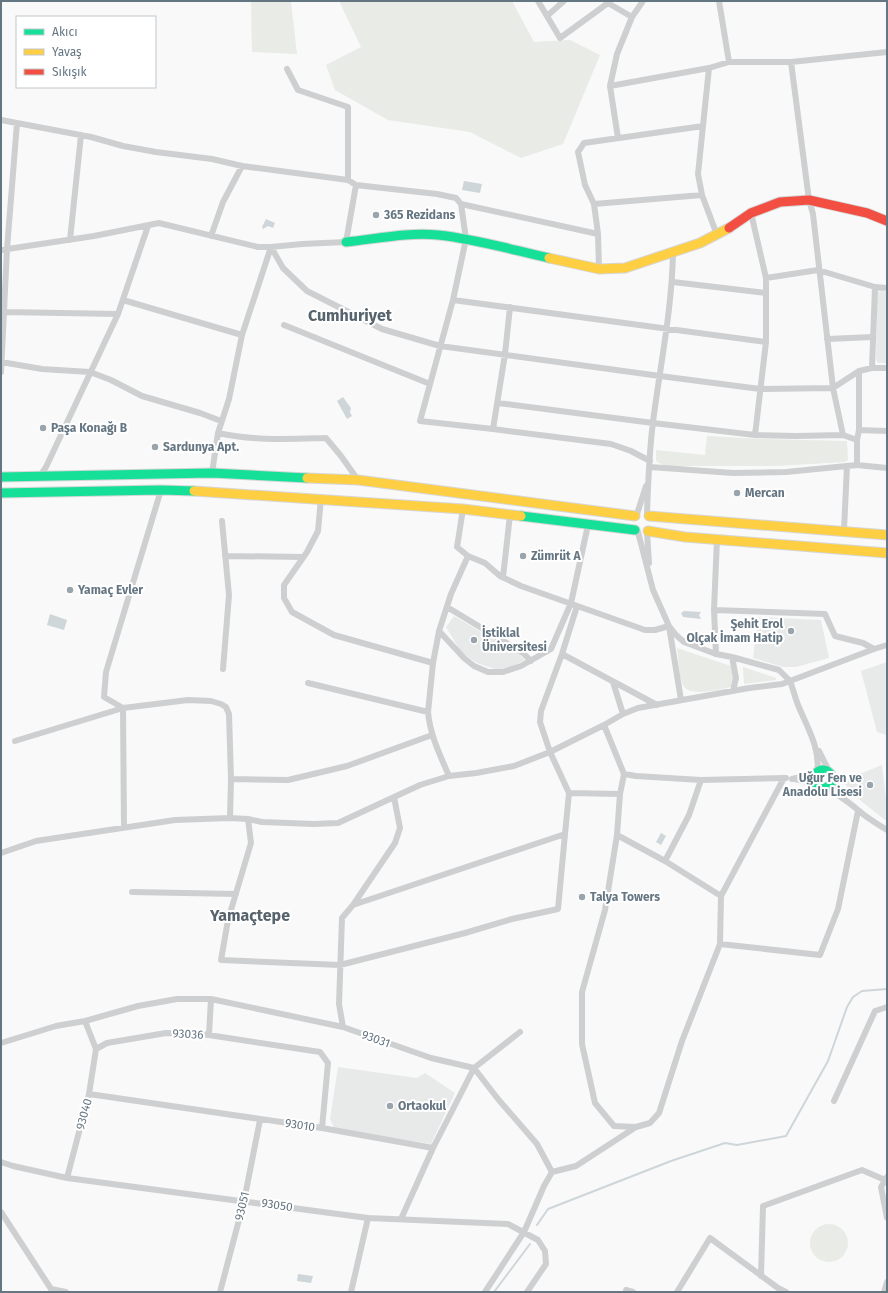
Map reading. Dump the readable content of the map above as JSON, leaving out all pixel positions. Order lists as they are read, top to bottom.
{
  "streets": {
    "street": [
      "93036",
      "93031",
      "93040",
      "93010",
      "93050",
      "93051"
    ]
  },
  "crossings": [
    ["93036", "93040"],
    ["93036", "93010"],
    ["93040", "93010"],
    ["93040", "93050"],
    ["93010", "93051"],
    ["93050", "93051"]
  ],
  "districts": ["Cumhuriyet", "Yamaçtepe"],
  "places": [
    "365 Rezidans",
    "Paşa Konağı B",
    "Sardunya Apt.",
    "Mercan",
    "Zümrüt A",
    "Yamaç Evler",
    "Şehit Erol Olçak İmam Hatip",
    "İstiklal Üniversitesi",
    "Uğur Fen ve Anadolu Lisesi",
    "Talya Towers",
    "Ortaokul"
  ],
  "legend": ["Akıcı", "Yavaş", "Sıkışık"]
}
